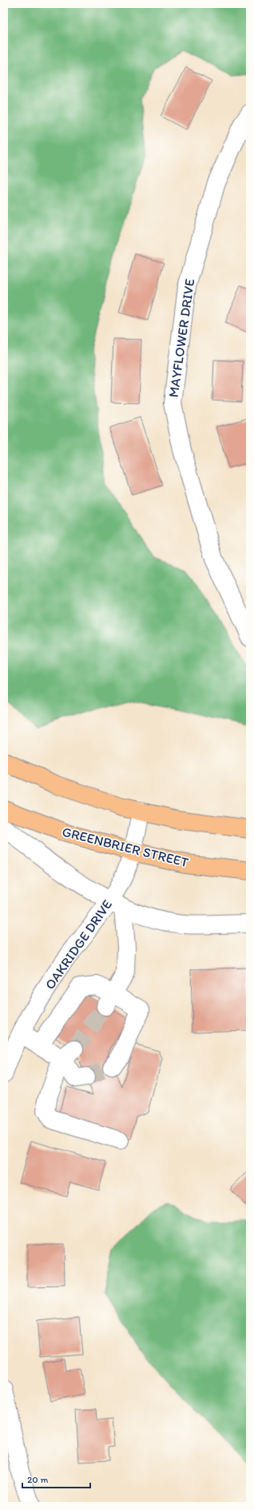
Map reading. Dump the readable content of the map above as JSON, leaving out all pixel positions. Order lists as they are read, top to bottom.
{
  "streets": {
    "main road": ["GREENBRIER STREET"],
    "street": ["MAYFLOWER DRIVE", "OAKRIDGE DRIVE"]
  },
  "crossings": [
    ["GREENBRIER STREET", "OAKRIDGE DRIVE"]
  ],
  "scale_bar": "20 m"
}
